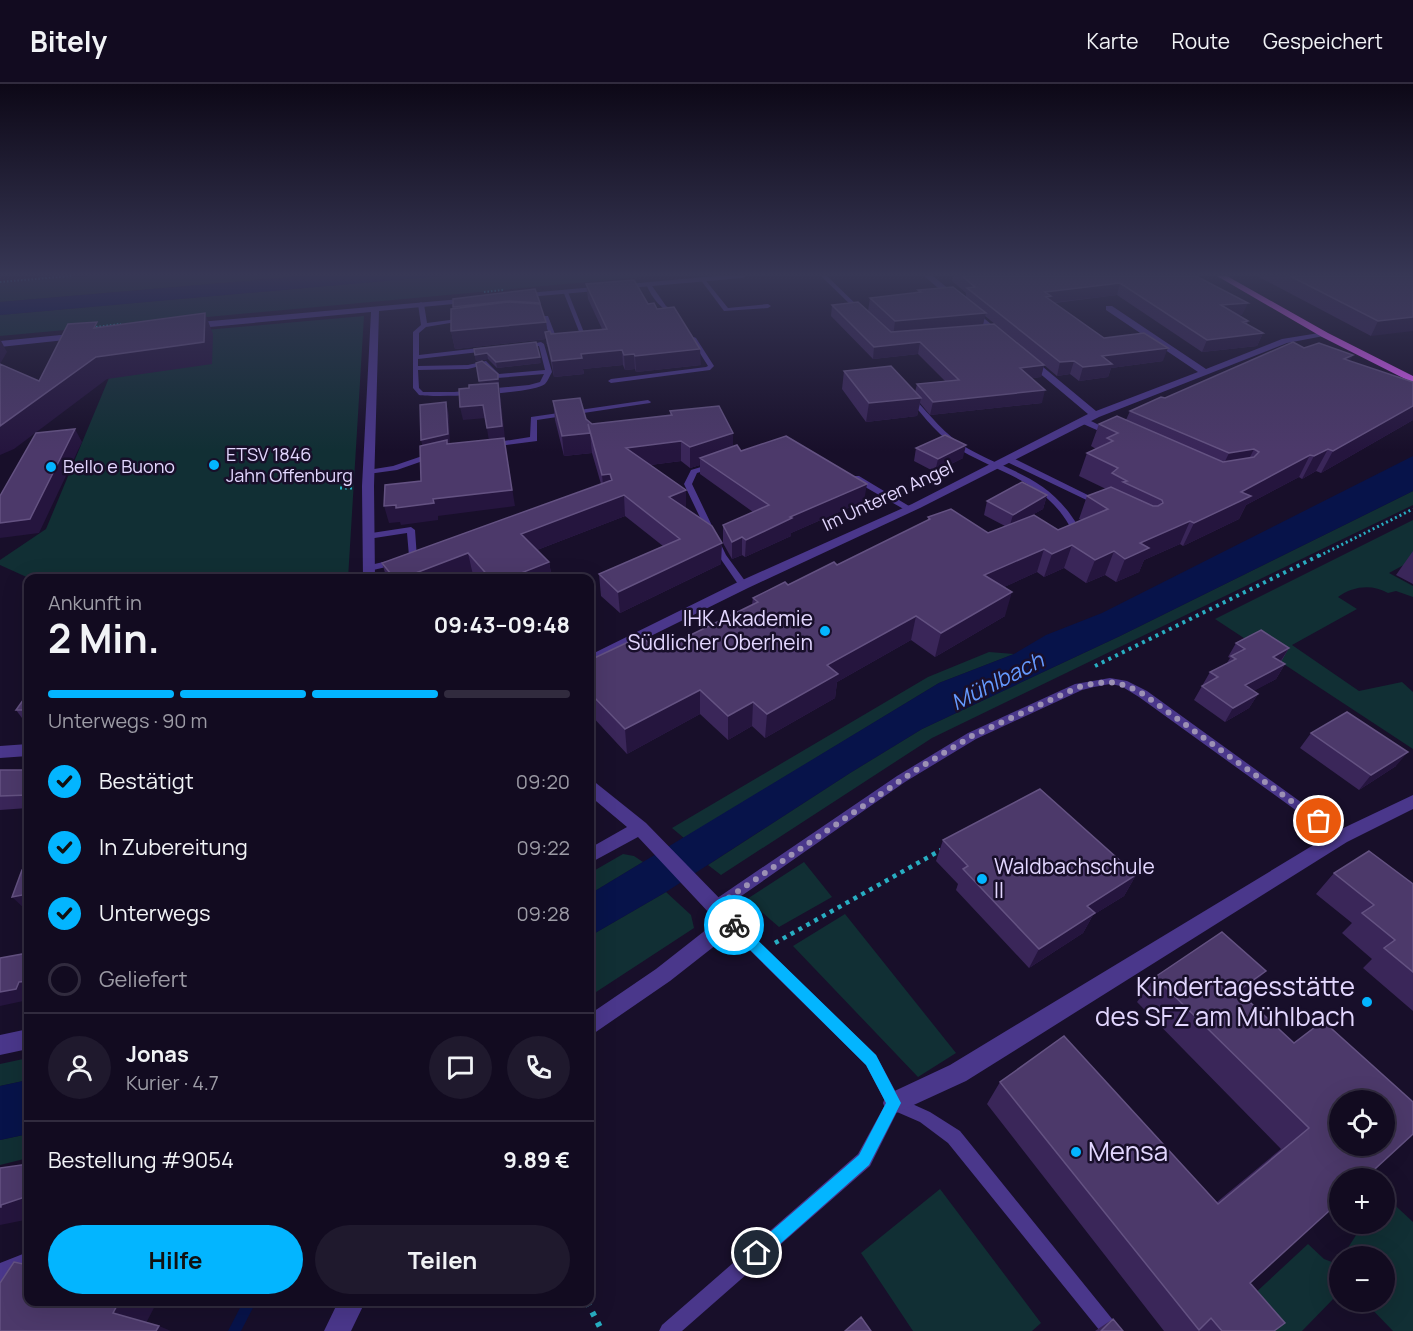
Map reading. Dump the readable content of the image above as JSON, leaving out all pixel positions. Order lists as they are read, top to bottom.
{
  "streets": {
    "street": ["Im Unteren Angel"]
  },
  "water": ["Mühlbach"],
  "places": [
    "ETSV 1846 Jahn Offenburg",
    "Bello e Buono",
    "IHK Akademie Südlicher Oberhein",
    "Waldbachschule II",
    "Kindertagesstätte des SFZ am Mühlbach",
    "Mensa"
  ],
  "page": {
    "header": "Bitely",
    "nav": ["Karte", "Route", "Gespeichert"],
    "heading": ["2 Min.", "Ankunft in", "09:43–09:48"],
    "panel": [
      "Jonas",
      "Kurier · 4.7",
      "Bestellung #9054",
      "9.89 €"
    ],
    "bar": "Unterwegs · 90 m",
    "list": [
      ["Bestätigt", "09:20"],
      ["In Zubereitung", "09:22"],
      ["Unterwegs", "09:28"],
      "Geliefert"
    ],
    "map_buttons": ["+", "−"],
    "buttons": ["Hilfe", "Teilen"]
  }
}
